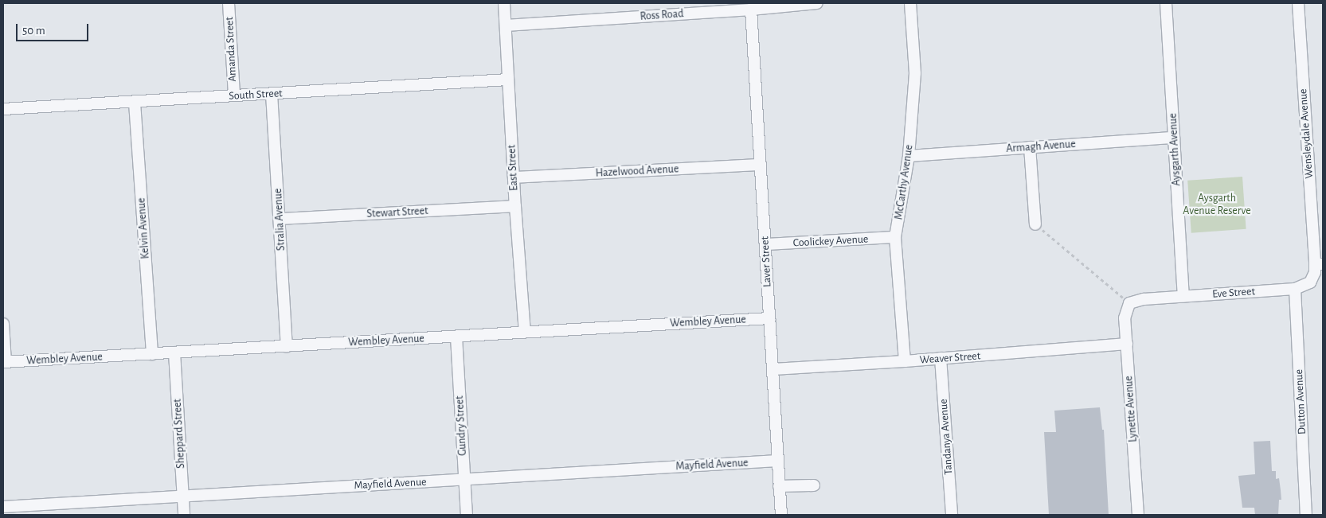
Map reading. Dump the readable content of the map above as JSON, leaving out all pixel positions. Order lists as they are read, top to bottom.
{
  "streets": {
    "street": [
      "Ross Road",
      "Amanda Street",
      "South Street",
      "Wensleydale Avenue",
      "Armagh Avenue",
      "Aysgarth Avenue",
      "East Street",
      "Hazelwood Avenue",
      "McCarthy Avenue",
      "Stewart Street",
      "Stralia Avenue",
      "Kelvin Avenue",
      "Coolickey Avenue",
      "Laver Street",
      "Eve Street",
      "Wembley Avenue",
      "Weaver Street",
      "Dutton Avenue",
      "Lynette Avenue",
      "Gundry Street",
      "Sheppard Street",
      "Tandanya Avenue",
      "Mayfield Avenue"
    ]
  },
  "crossings": [
    ["Ross Road", "East Street"],
    ["Ross Road", "Laver Street"],
    ["Amanda Street", "South Street"],
    ["South Street", "East Street"],
    ["South Street", "Stralia Avenue"],
    ["South Street", "Kelvin Avenue"],
    ["Wensleydale Avenue", "Eve Street"],
    ["Armagh Avenue", "Aysgarth Avenue"],
    ["Armagh Avenue", "McCarthy Avenue"],
    ["Aysgarth Avenue", "Eve Street"],
    ["East Street", "Hazelwood Avenue"],
    ["East Street", "Stewart Street"],
    ["East Street", "Wembley Avenue"],
    ["Hazelwood Avenue", "Laver Street"],
    ["McCarthy Avenue", "Coolickey Avenue"],
    ["McCarthy Avenue", "Weaver Street"],
    ["Stewart Street", "Stralia Avenue"],
    ["Stralia Avenue", "Wembley Avenue"],
    ["Kelvin Avenue", "Wembley Avenue"],
    ["Coolickey Avenue", "Laver Street"],
    ["Laver Street", "Wembley Avenue"],
    ["Laver Street", "Weaver Street"],
    ["Laver Street", "Mayfield Avenue"],
    ["Eve Street", "Dutton Avenue"],
    ["Eve Street", "Lynette Avenue"],
    ["Wembley Avenue", "Gundry Street"],
    ["Wembley Avenue", "Sheppard Street"],
    ["Weaver Street", "Lynette Avenue"],
    ["Weaver Street", "Tandanya Avenue"],
    ["Gundry Street", "Mayfield Avenue"],
    ["Sheppard Street", "Mayfield Avenue"]
  ],
  "parks": ["Aysgarth Avenue Reserve"],
  "scale_bar": "50 m"
}
